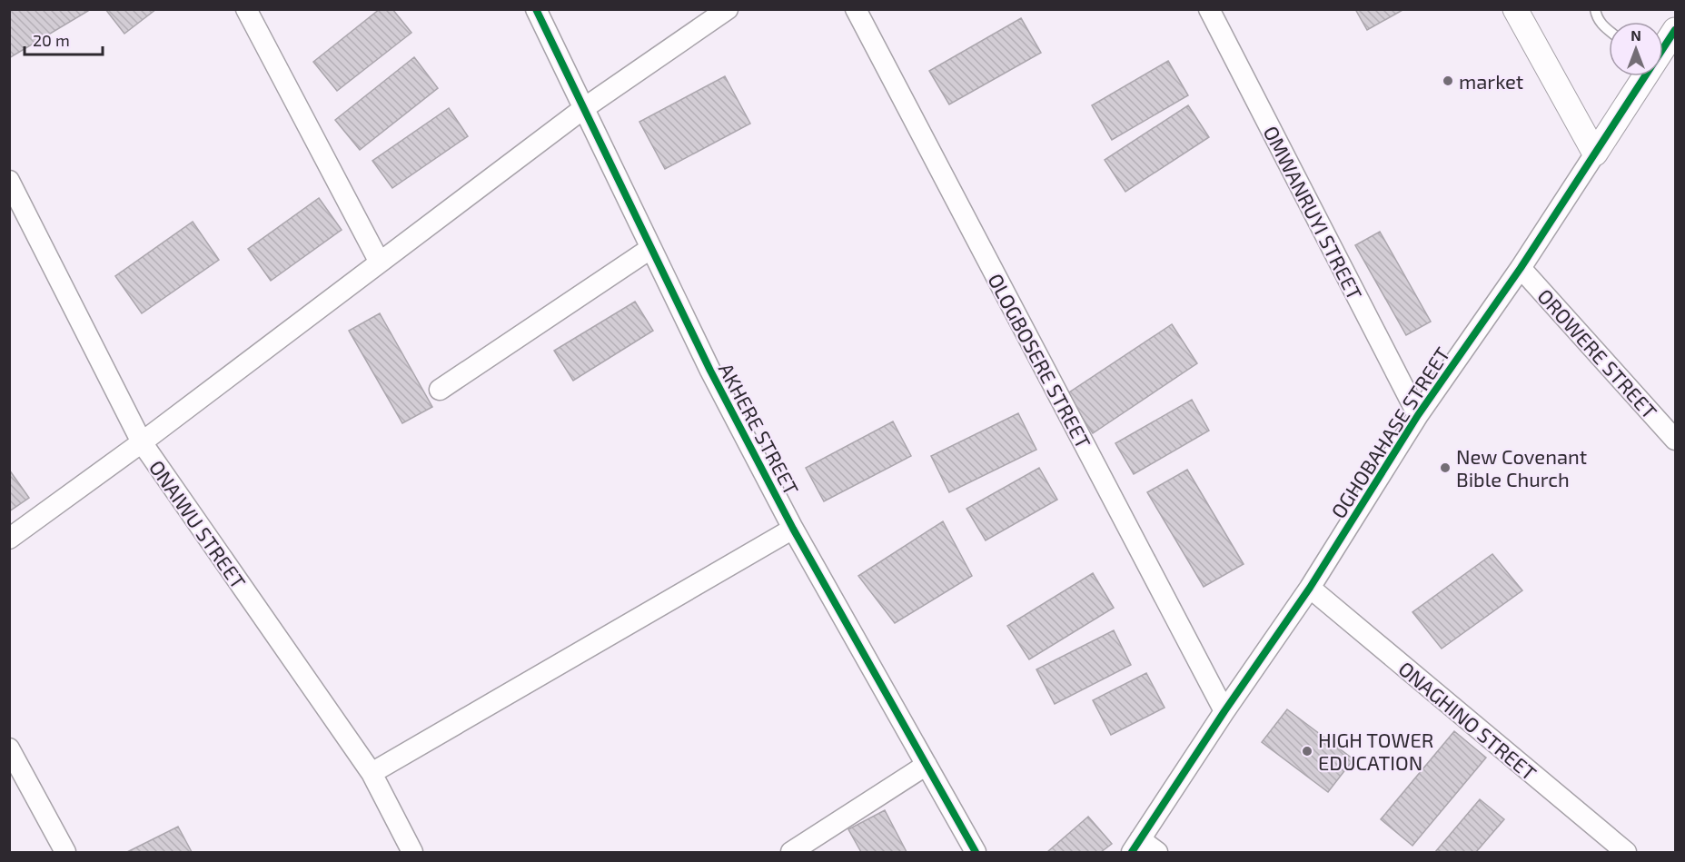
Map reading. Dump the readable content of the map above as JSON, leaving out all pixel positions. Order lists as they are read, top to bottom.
{
  "streets": {
    "street": [
      "OMWANRUYI STREET",
      "OROWERE STREET",
      "OLOGBOSERE STREET",
      "AKHERE STREET",
      "OGHOBAHASE STREET",
      "ONAIWU STREET",
      "ONAGHINO STREET"
    ]
  },
  "crossings": [
    ["OMWANRUYI STREET", "OGHOBAHASE STREET"],
    ["OROWERE STREET", "OGHOBAHASE STREET"],
    ["OLOGBOSERE STREET", "OGHOBAHASE STREET"],
    ["OGHOBAHASE STREET", "ONAGHINO STREET"]
  ],
  "places": ["market", "New Covenant Bible Church", "HIGH TOWER EDUCATION"],
  "scale_bar": "20 m",
  "north": "top"
}
